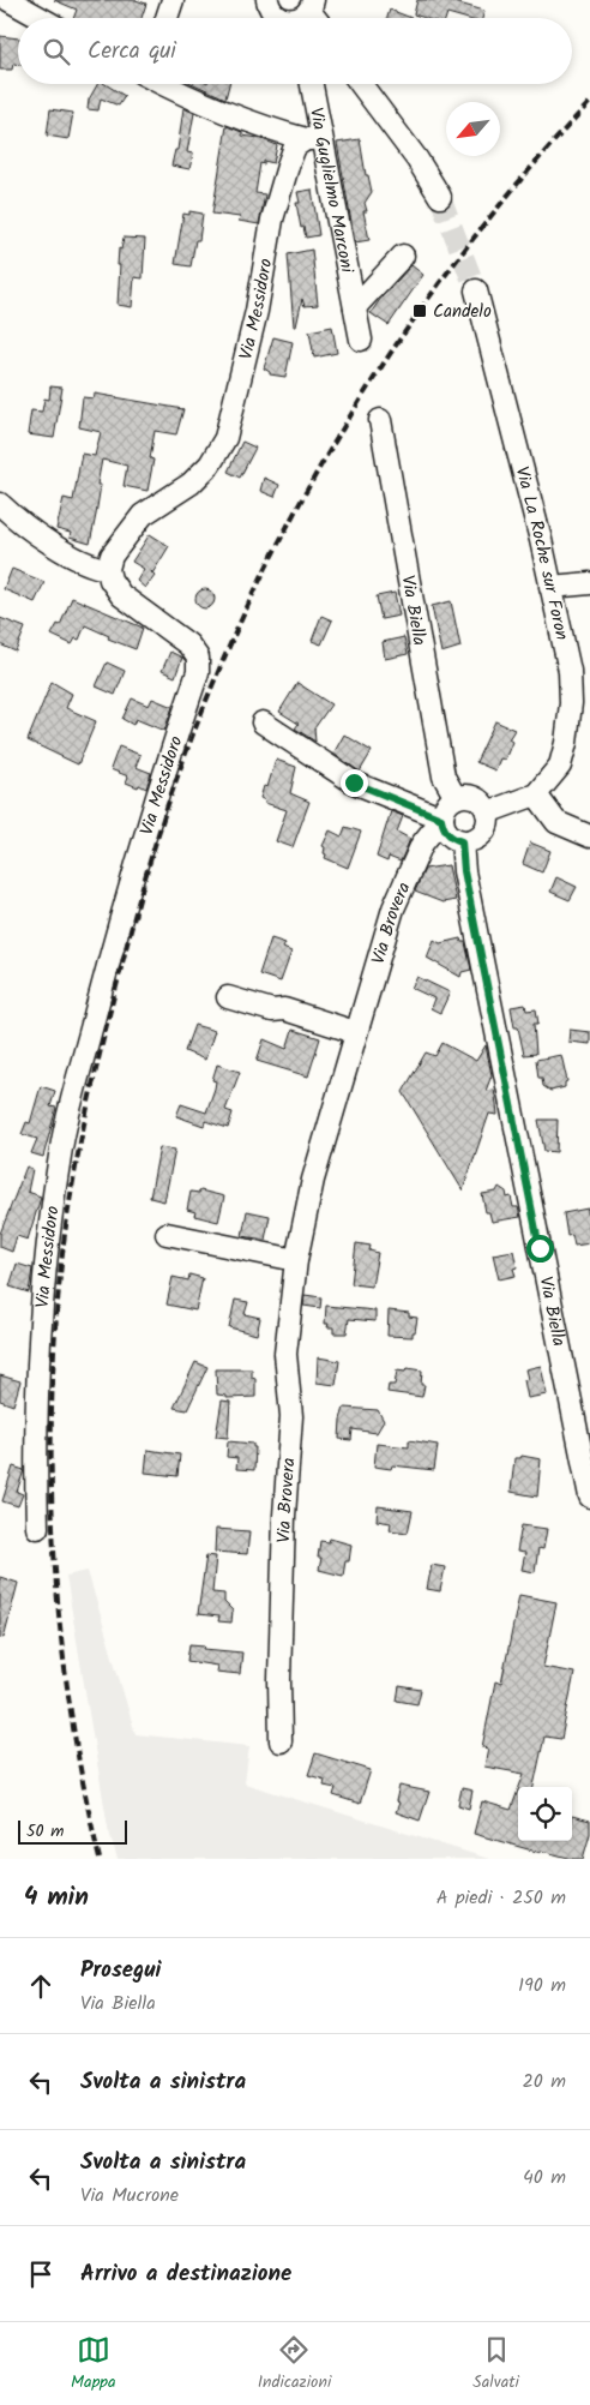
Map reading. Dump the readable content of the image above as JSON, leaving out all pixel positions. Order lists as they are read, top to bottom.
{
  "streets": {
    "street": [
      "Via Guglielmo Marconi",
      "Via Messidoro",
      "Via La Roche sur Foron",
      "Via Biella",
      "Via Brovera"
    ]
  },
  "crossings": [
    ["Via Guglielmo Marconi", "Via Messidoro"],
    ["Via Biella", "Via Brovera"]
  ],
  "places": {
    "transit": ["Candelo"]
  },
  "scale_bar": "50 m",
  "north": "bottom left",
  "page": {
    "search": "Cerca qui",
    "scale": "50 m",
    "heading": ["4 min", "A piedi · 250 m"],
    "list": [
      ["Prosegui", "Via Biella", "190 m"],
      ["Svolta a sinistra", "20 m"],
      ["Svolta a sinistra", "Via Mucrone", "40 m"],
      "Arrivo a destinazione"
    ],
    "nav": ["Mappa", "Indicazioni", "Salvati"]
  }
}
